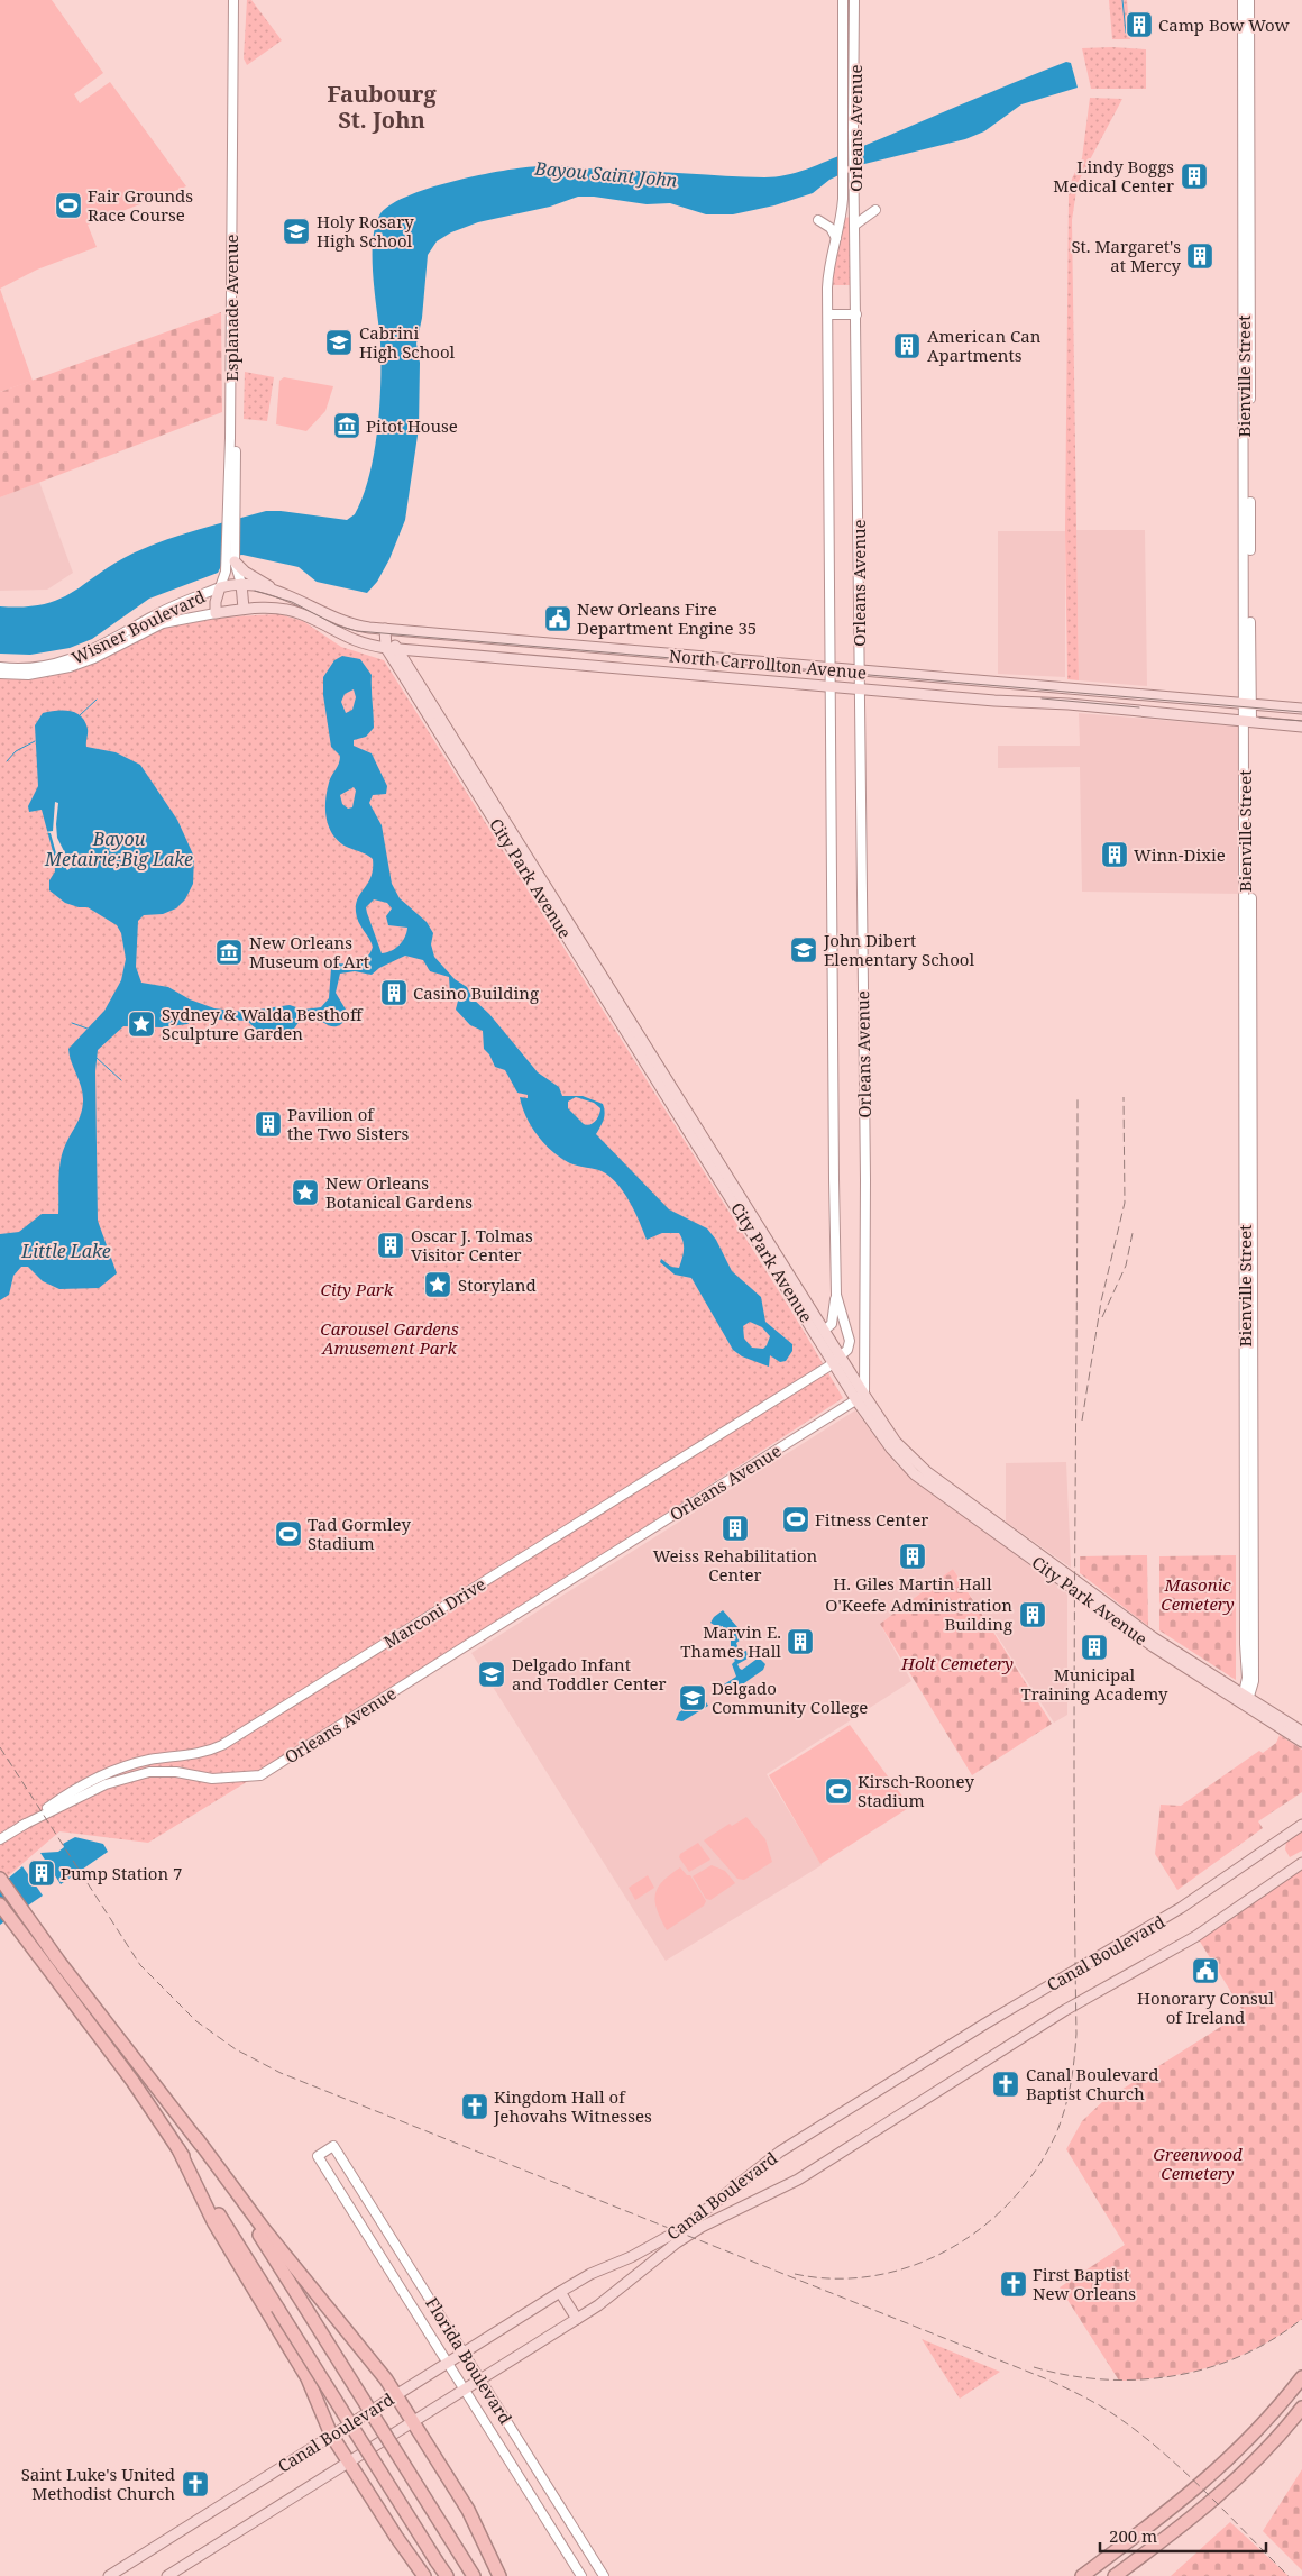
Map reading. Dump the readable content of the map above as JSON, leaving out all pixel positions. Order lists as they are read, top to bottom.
{
  "streets": {
    "main road": [
      "Esplanade Avenue",
      "Wisner Boulevard",
      "North Carrollton Avenue",
      "City Park Avenue",
      "Canal Boulevard"
    ],
    "street": [
      "Orleans Avenue",
      "Bienville Street",
      "Marconi Drive",
      "Florida Boulevard"
    ]
  },
  "crossings": [
    ["Orleans Avenue", "North Carrollton Avenue"],
    ["Orleans Avenue", "City Park Avenue"],
    ["Orleans Avenue", "Marconi Drive"],
    ["Esplanade Avenue", "Wisner Boulevard"],
    ["Esplanade Avenue", "North Carrollton Avenue"],
    ["Bienville Street", "North Carrollton Avenue"],
    ["Bienville Street", "City Park Avenue"],
    ["Wisner Boulevard", "North Carrollton Avenue"],
    ["North Carrollton Avenue", "City Park Avenue"],
    ["City Park Avenue", "Marconi Drive"],
    ["Canal Boulevard", "Florida Boulevard"]
  ],
  "districts": ["Faubourg St. John"],
  "water": ["Bayou Saint John", "Bayou Metairie;Big Lake", "Little Lake"],
  "parks": [
    "City Park",
    "Carousel Gardens Amusement Park",
    "Masonic Cemetery",
    "Holt Cemetery",
    "Greenwood Cemetery"
  ],
  "places": {
    "building": [
      "Camp Bow Wow",
      "Lindy Boggs Medical Center",
      "St. Margaret's at Mercy",
      "American Can Apartments",
      "Winn-Dixie",
      "Casino Building",
      "Pavilion of the Two Sisters",
      "Oscar J. Tolmas Visitor Center",
      "Weiss Rehabilitation Center",
      "H. Giles Martin Hall",
      "O'Keefe Administration Building",
      "Marvin E. Thames Hall",
      "Municipal Training Academy",
      "Pump Station 7"
    ],
    "sports": [
      "Fair Grounds Race Course",
      "Fitness Center",
      "Tad Gormley Stadium",
      "Kirsch-Rooney Stadium"
    ],
    "school or university": [
      "Holy Rosary High School",
      "Cabrini High School",
      "John Dibert Elementary School",
      "Delgado Infant and Toddler Center",
      "Delgado Community College"
    ],
    "museum": ["Pitot House", "New Orleans Museum of Art"],
    "public building": ["New Orleans Fire Department Engine 35", "Honorary Consul of Ireland"],
    "place": ["Sydney & Walda Besthoff Sculpture Garden", "New Orleans Botanical Gardens", "Storyland"],
    "church": [
      "Canal Boulevard Baptist Church",
      "Kingdom Hall of Jehovahs Witnesses",
      "First Baptist New Orleans",
      "Saint Luke's United Methodist Church"
    ]
  },
  "scale_bar": "200 m"
}
